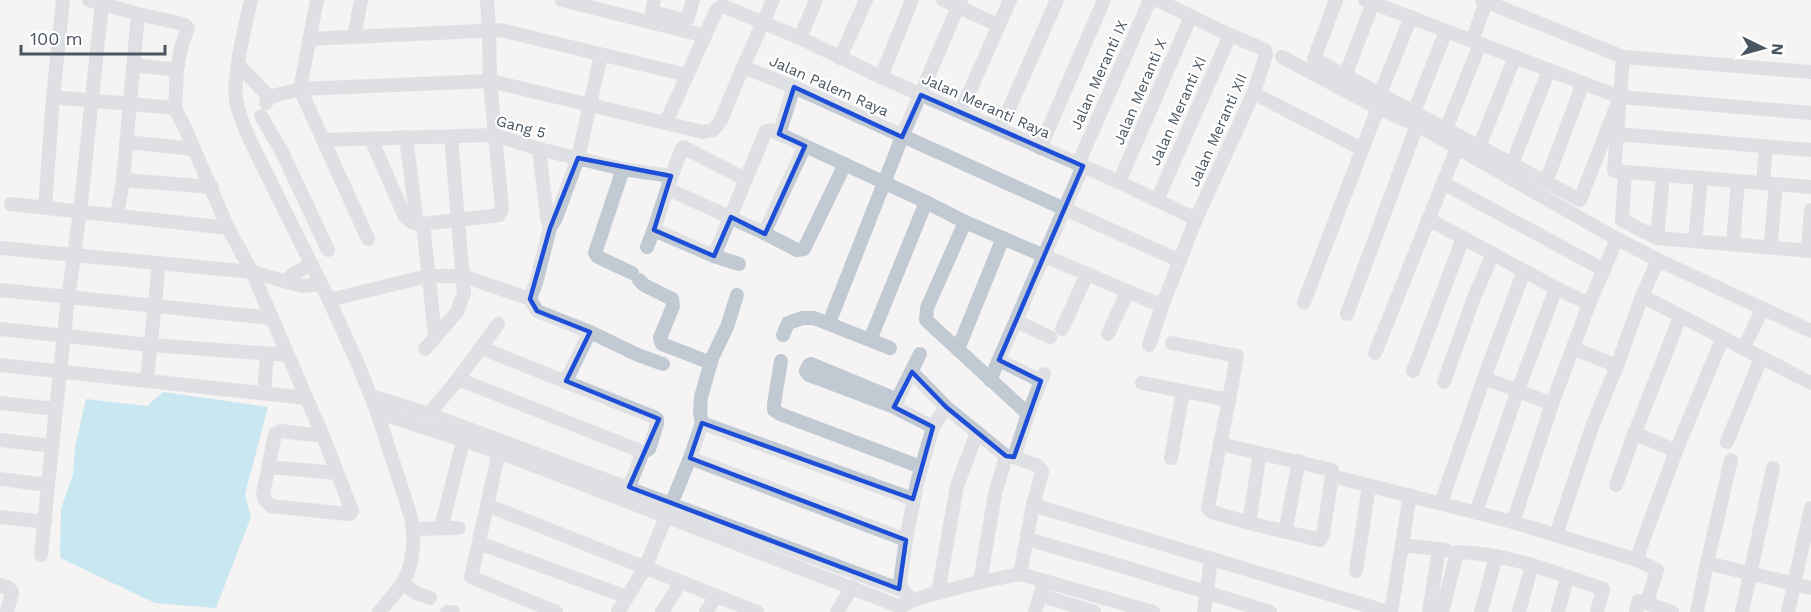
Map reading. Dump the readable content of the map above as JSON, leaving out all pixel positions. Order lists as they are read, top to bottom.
{
  "streets": {
    "street": [
      "Jalan Meranti IX",
      "Jalan Palem Raya",
      "Jalan Meranti X",
      "Jalan Meranti Raya",
      "Jalan Meranti XI",
      "Gang 5",
      "Jalan Meranti XII"
    ]
  },
  "crossings": [
    ["Jalan Meranti IX", "Jalan Palem Raya"],
    ["Jalan Meranti IX", "Jalan Meranti Raya"],
    ["Jalan Palem Raya", "Jalan Meranti XII"],
    ["Jalan Meranti X", "Jalan Meranti Raya"],
    ["Jalan Meranti Raya", "Jalan Meranti XI"],
    ["Jalan Meranti Raya", "Jalan Meranti XII"],
    ["Jalan Meranti XI", "Jalan Meranti XII"]
  ],
  "scale_bar": "100 m",
  "north": "right"
}
